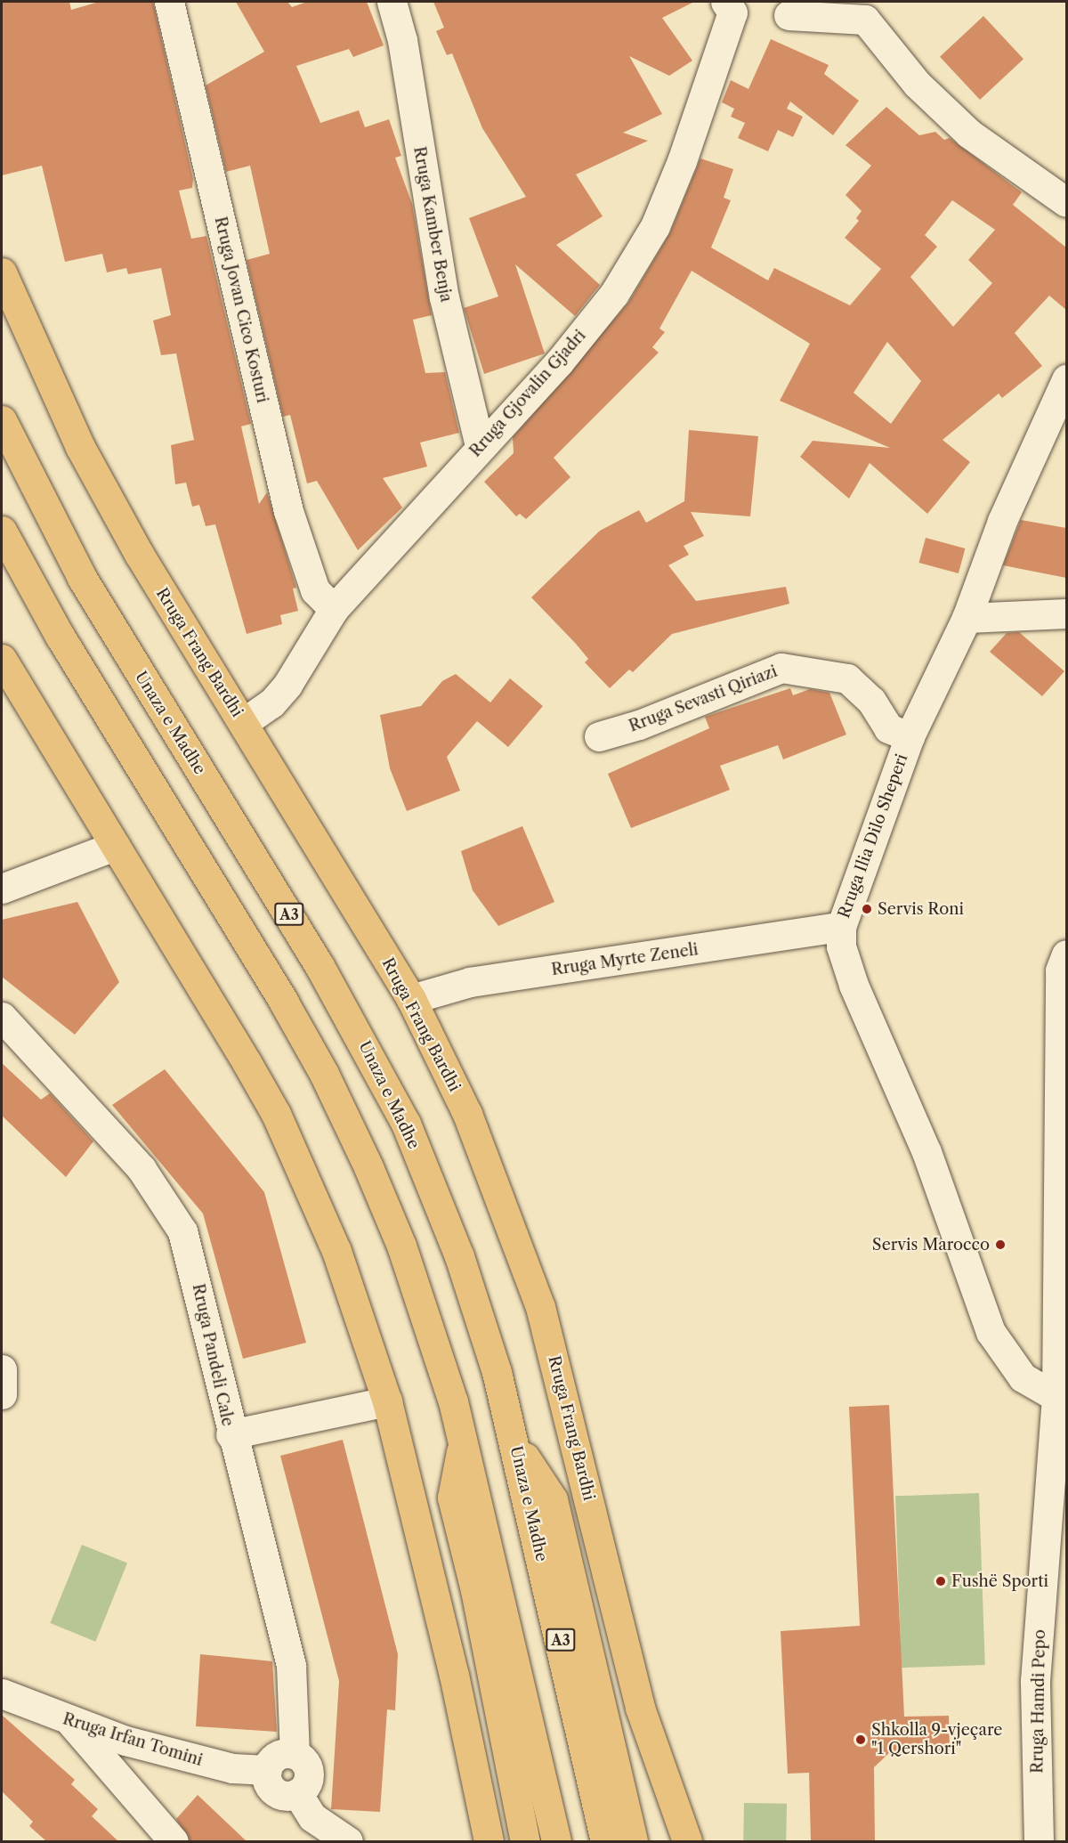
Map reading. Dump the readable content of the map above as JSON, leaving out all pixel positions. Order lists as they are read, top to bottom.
{
  "streets": {
    "main road": ["Rruga Frang Bardhi", "Unaza e Madhe", "A3"],
    "street": [
      "Rruga Kamber Benja",
      "Rruga Jovan Cico Kosturi",
      "Rruga Gjovalin Gjadri",
      "Rruga Sevasti Qiriazi",
      "Rruga Ilia Dilo Sheperi",
      "Rruga Myrte Zeneli",
      "Rruga Pandeli Cale",
      "Rruga Hamdi Pepo",
      "Rruga Irfan Tomini"
    ]
  },
  "crossings": [
    ["Rruga Kamber Benja", "Rruga Gjovalin Gjadri"],
    ["Rruga Jovan Cico Kosturi", "Rruga Gjovalin Gjadri"],
    ["Rruga Gjovalin Gjadri", "Rruga Frang Bardhi"],
    ["Rruga Frang Bardhi", "Rruga Myrte Zeneli"],
    ["Rruga Sevasti Qiriazi", "Rruga Ilia Dilo Sheperi"],
    ["Rruga Ilia Dilo Sheperi", "Rruga Myrte Zeneli"],
    ["Rruga Ilia Dilo Sheperi", "Rruga Hamdi Pepo"],
    ["Rruga Pandeli Cale", "Rruga Irfan Tomini"]
  ],
  "places": [
    "Servis Roni",
    "Servis Marocco",
    "Fushë Sporti",
    "Shkolla 9-vjeçare \"1 Qershori\""
  ]
}
